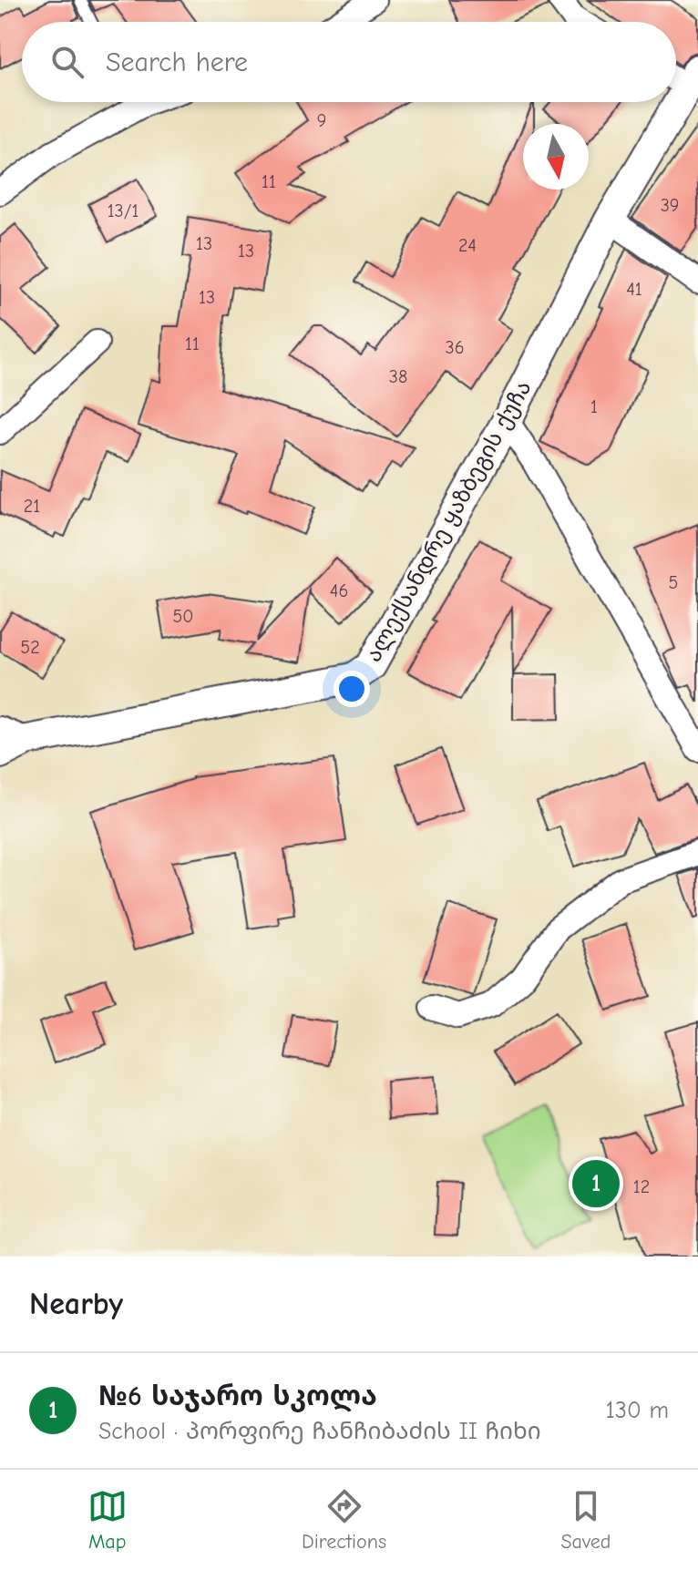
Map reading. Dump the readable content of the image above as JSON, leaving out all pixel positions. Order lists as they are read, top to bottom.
{
  "streets": {
    "street": ["ალექსანდრე ყაზბეგის ქუჩა"]
  },
  "house_numbers": [
    "9",
    "11",
    "39",
    "13/1",
    "13",
    "24",
    "13",
    "41",
    "13",
    "11",
    "36",
    "38",
    "1",
    "21",
    "5",
    "46",
    "50",
    "52",
    "12"
  ],
  "north": "bottom",
  "page": {
    "search": "Search here",
    "pins": "1",
    "heading": "Nearby",
    "list": [
      {
        "mark": "1",
        "name": "№6 საჯარო სკოლა",
        "note": "School · პორფირე ჩანჩიბაძის II ჩიხი",
        "value": "130 m"
      }
    ],
    "nav": ["Map", "Directions", "Saved"]
  }
}
